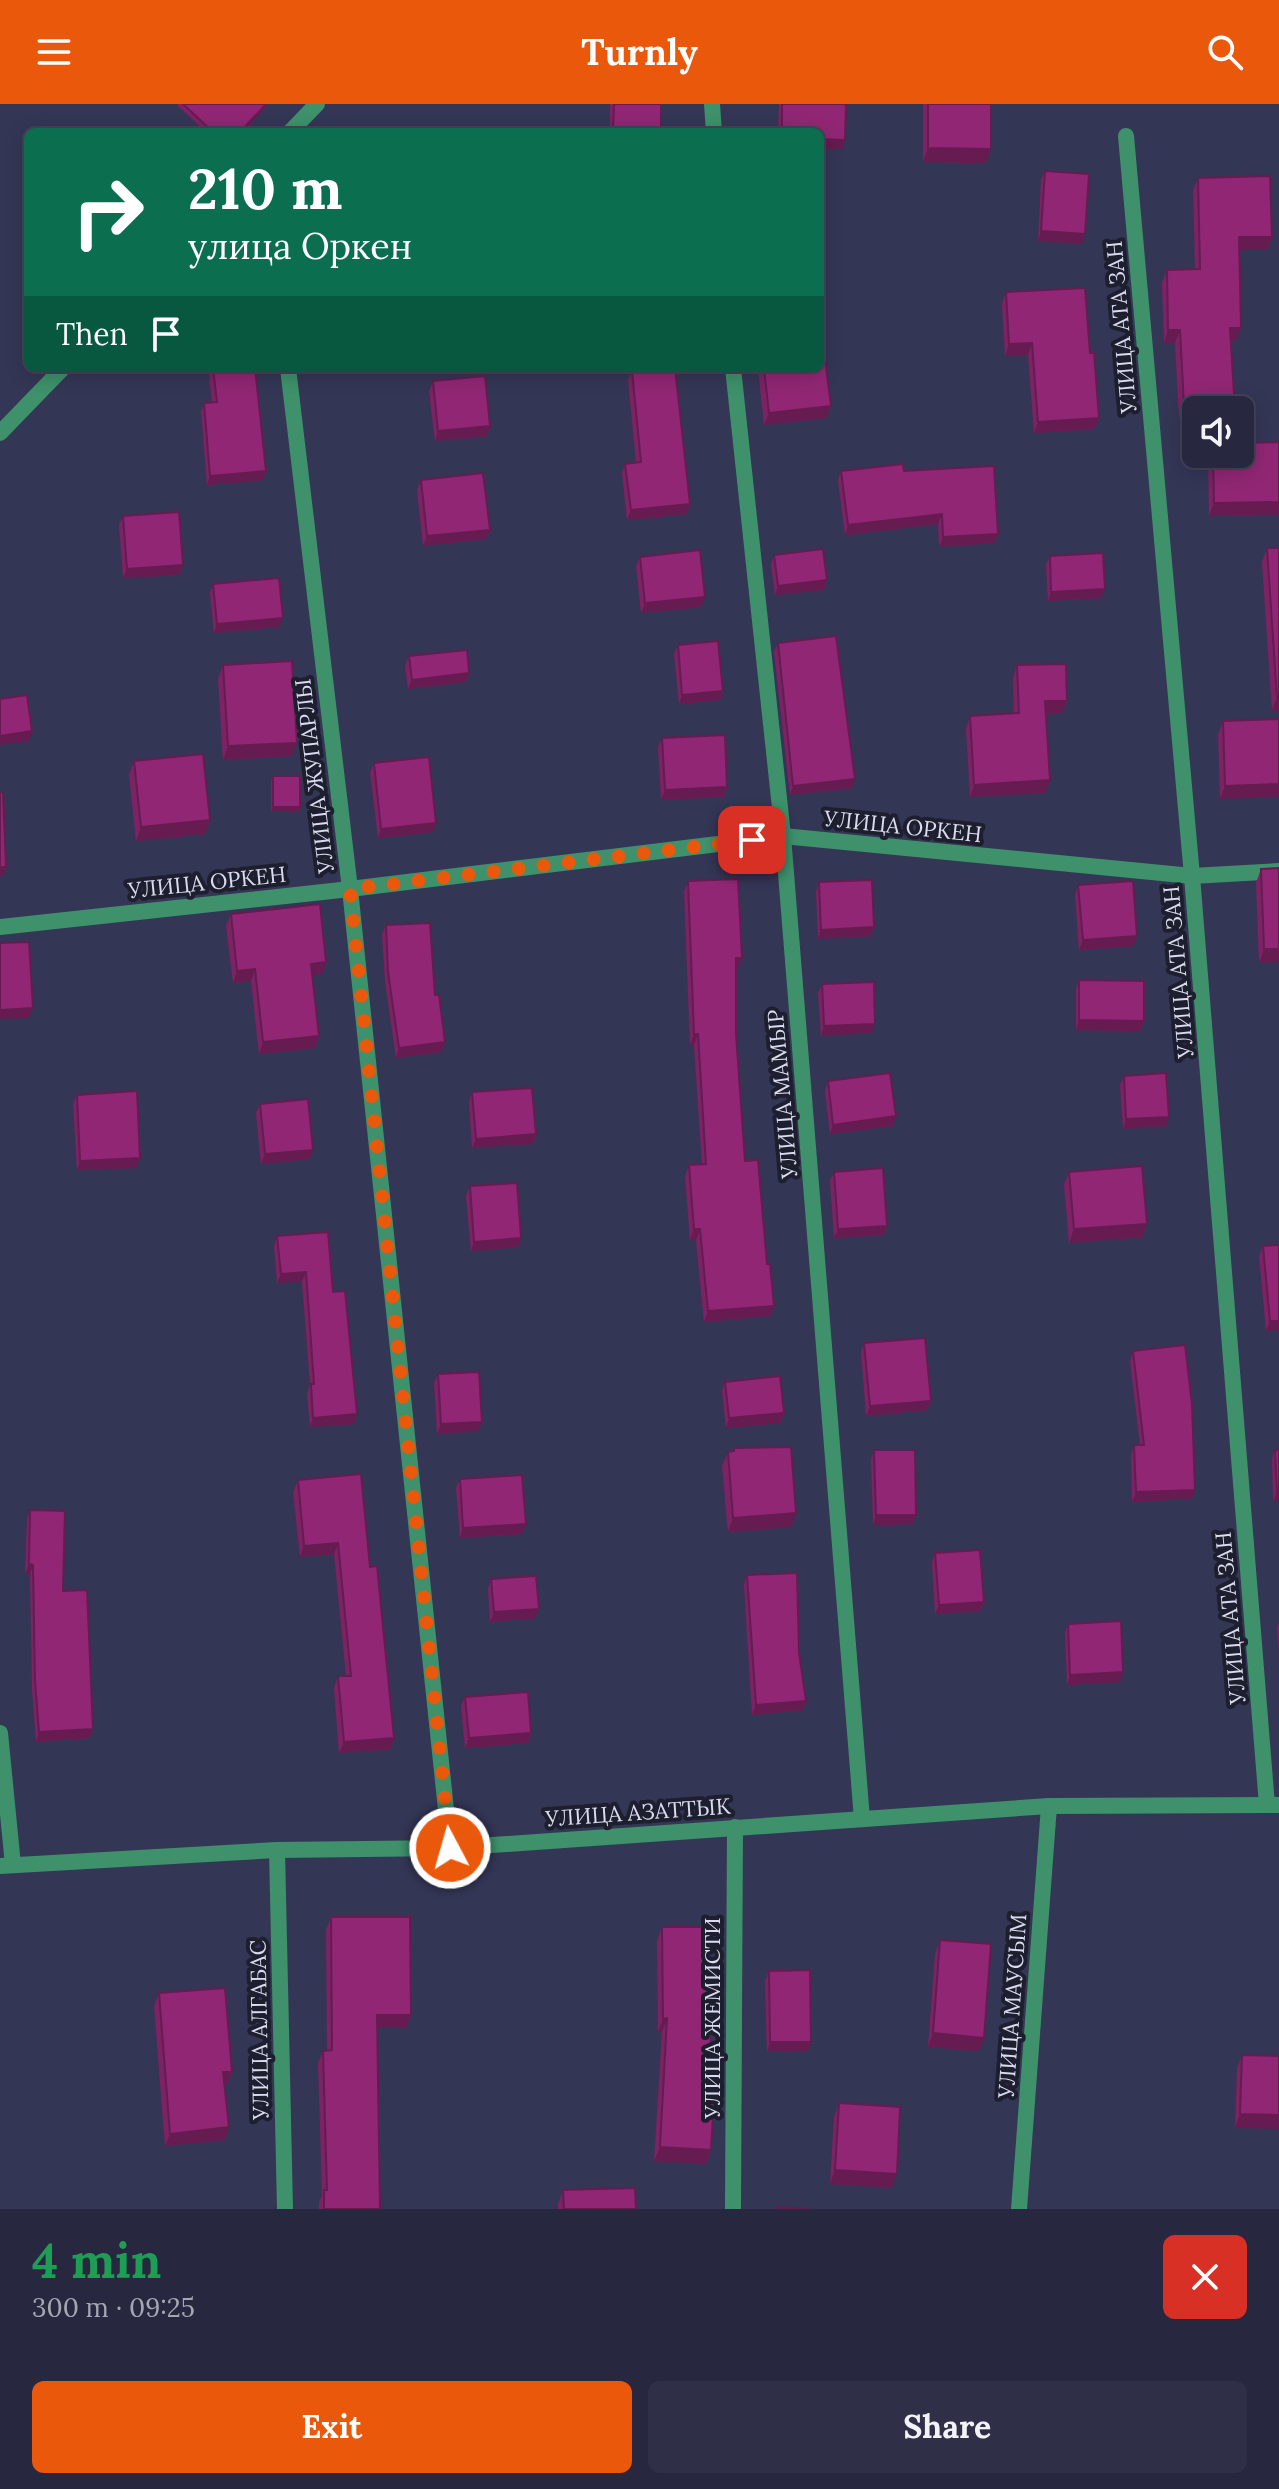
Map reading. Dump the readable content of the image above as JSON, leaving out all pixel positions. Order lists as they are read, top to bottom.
{
  "streets": {
    "street": [
      "УЛИЦА АТА ЗАН",
      "УЛИЦА ЖУПАРЛЫ",
      "УЛИЦА ОРКЕН",
      "УЛИЦА МАМЫР",
      "УЛИЦА АЗАТТЫК",
      "УЛИЦА МАУСЫМ",
      "УЛИЦА ЖЕМИСТИ",
      "УЛИЦА АЛГАБАС"
    ]
  },
  "crossings": [
    ["УЛИЦА АТА ЗАН", "УЛИЦА ОРКЕН"],
    ["УЛИЦА АТА ЗАН", "УЛИЦА АЗАТТЫК"],
    ["УЛИЦА ЖУПАРЛЫ", "УЛИЦА ОРКЕН"],
    ["УЛИЦА ЖУПАРЛЫ", "УЛИЦА АЗАТТЫК"],
    ["УЛИЦА ОРКЕН", "УЛИЦА МАМЫР"],
    ["УЛИЦА МАМЫР", "УЛИЦА АЗАТТЫК"],
    ["УЛИЦА АЗАТТЫК", "УЛИЦА МАУСЫМ"],
    ["УЛИЦА АЗАТТЫК", "УЛИЦА ЖЕМИСТИ"],
    ["УЛИЦА АЗАТТЫК", "УЛИЦА АЛГАБАС"]
  ],
  "page": {
    "header": "Turnly",
    "turn": ["210 m", "улица Оркен"],
    "then": "Then",
    "heading": ["4 min", "300 m · 09:25"],
    "buttons": ["Exit", "Share"]
  }
}
